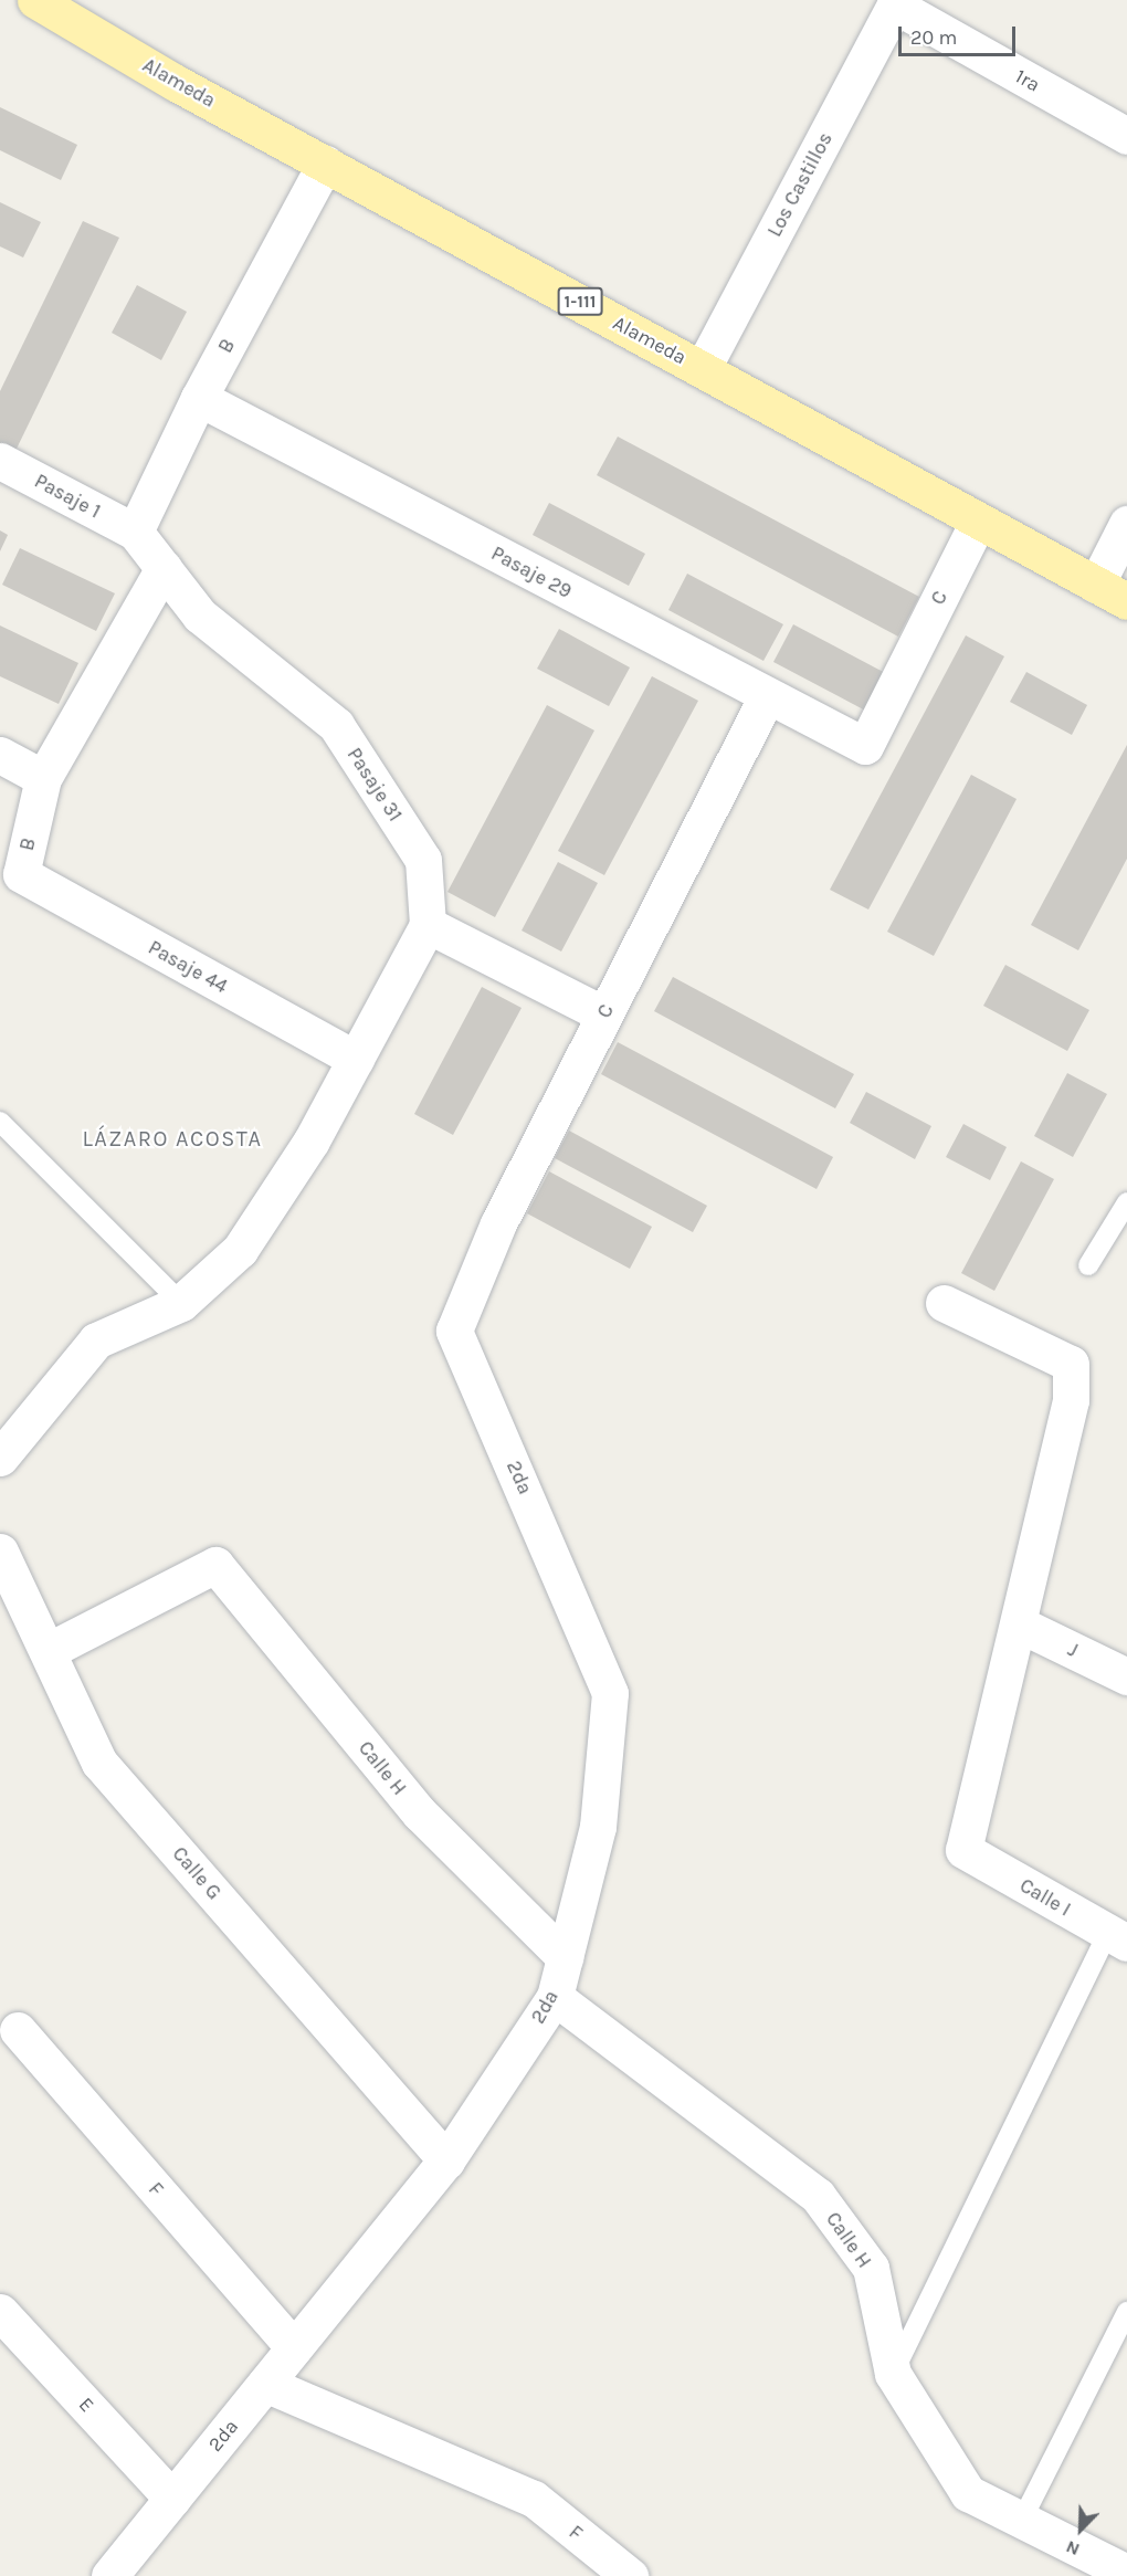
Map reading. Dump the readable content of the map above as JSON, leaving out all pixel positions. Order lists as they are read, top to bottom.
{
  "streets": {
    "main road": ["Alameda", "1-111"],
    "street": [
      "1ra",
      "Los Castillos",
      "B",
      "Pasaje 1",
      "Pasaje 29",
      "C",
      "Pasaje 31",
      "Pasaje 44",
      "2da",
      "J",
      "Calle H",
      "Calle G",
      "Calle I",
      "F",
      "E"
    ]
  },
  "crossings": [
    ["1ra", "Los Castillos"],
    ["Alameda", "Los Castillos"],
    ["Alameda", "B"],
    ["Alameda", "C"],
    ["B", "Pasaje 1"],
    ["B", "Pasaje 29"],
    ["B", "Pasaje 31"],
    ["B", "Pasaje 44"],
    ["Pasaje 1", "Pasaje 31"],
    ["Pasaje 29", "C"],
    ["C", "2da"],
    ["2da", "Calle H"],
    ["2da", "Calle G"],
    ["2da", "F"],
    ["2da", "E"],
    ["J", "Calle I"],
    ["Calle H", "Calle G"]
  ],
  "districts": ["LÁZARO ACOSTA"],
  "scale_bar": "20 m",
  "north": "bottom left"
}
